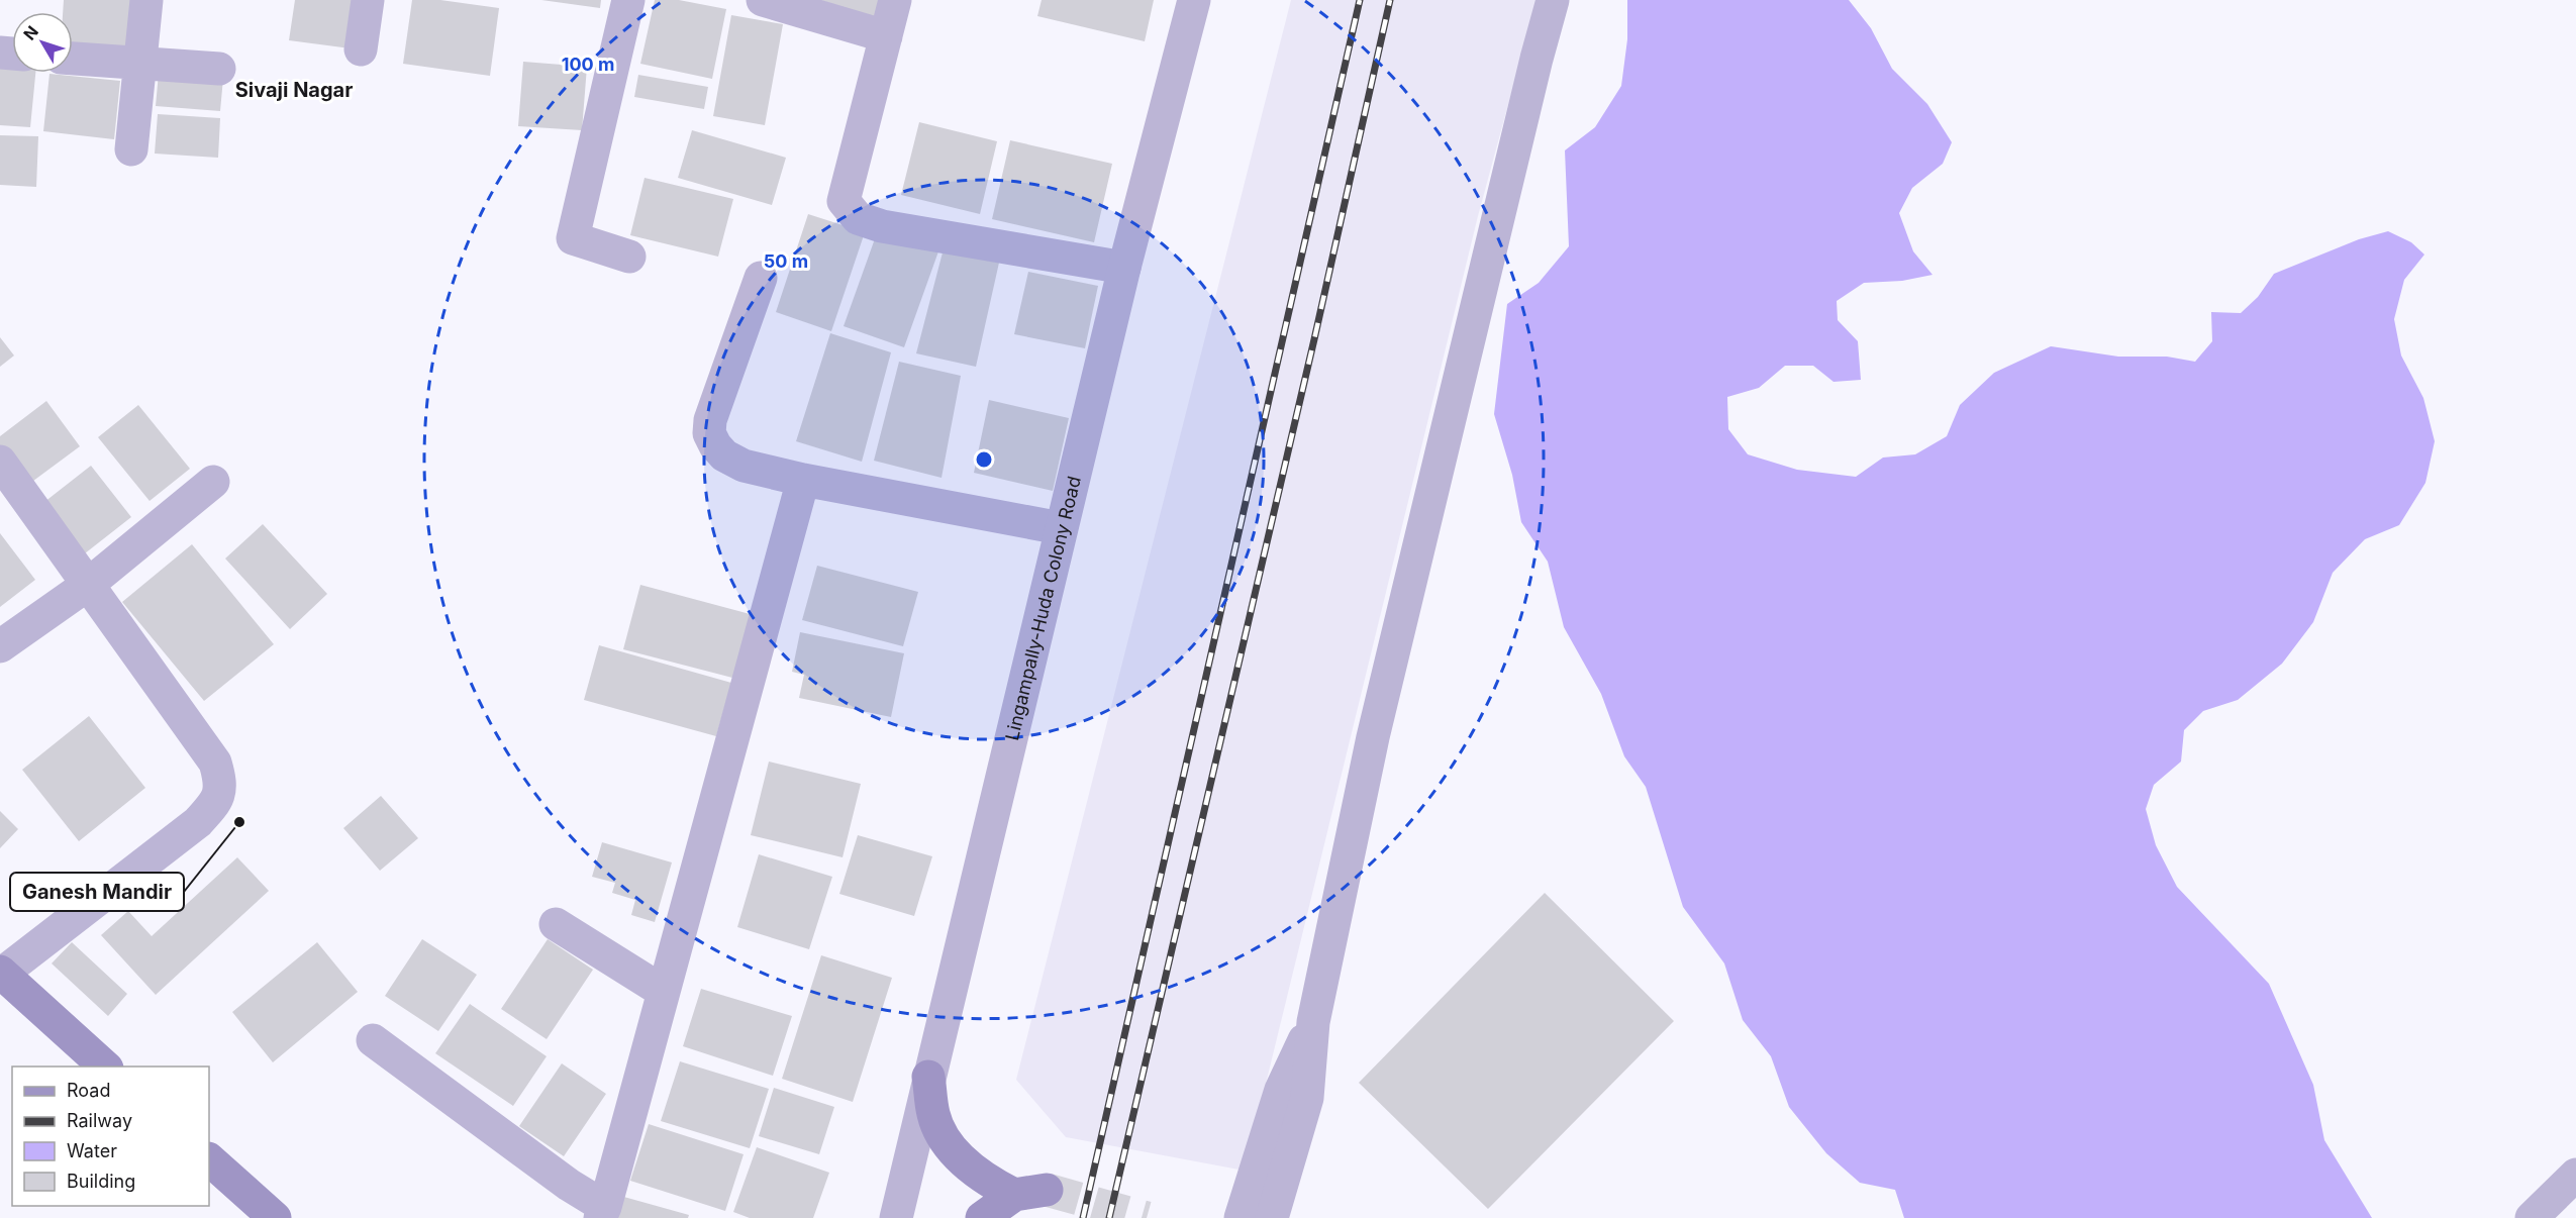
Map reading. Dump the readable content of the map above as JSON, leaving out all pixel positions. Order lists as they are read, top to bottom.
{
  "streets": {
    "street": ["Lingampally-Huda Colony Road"]
  },
  "districts": ["Sivaji Nagar"],
  "places": ["Ganesh Mandir"],
  "legend": [
    "Road",
    "Railway",
    "Water",
    "Building"
  ],
  "north": "top left",
  "rings": ["100 m", "50 m"]
}
